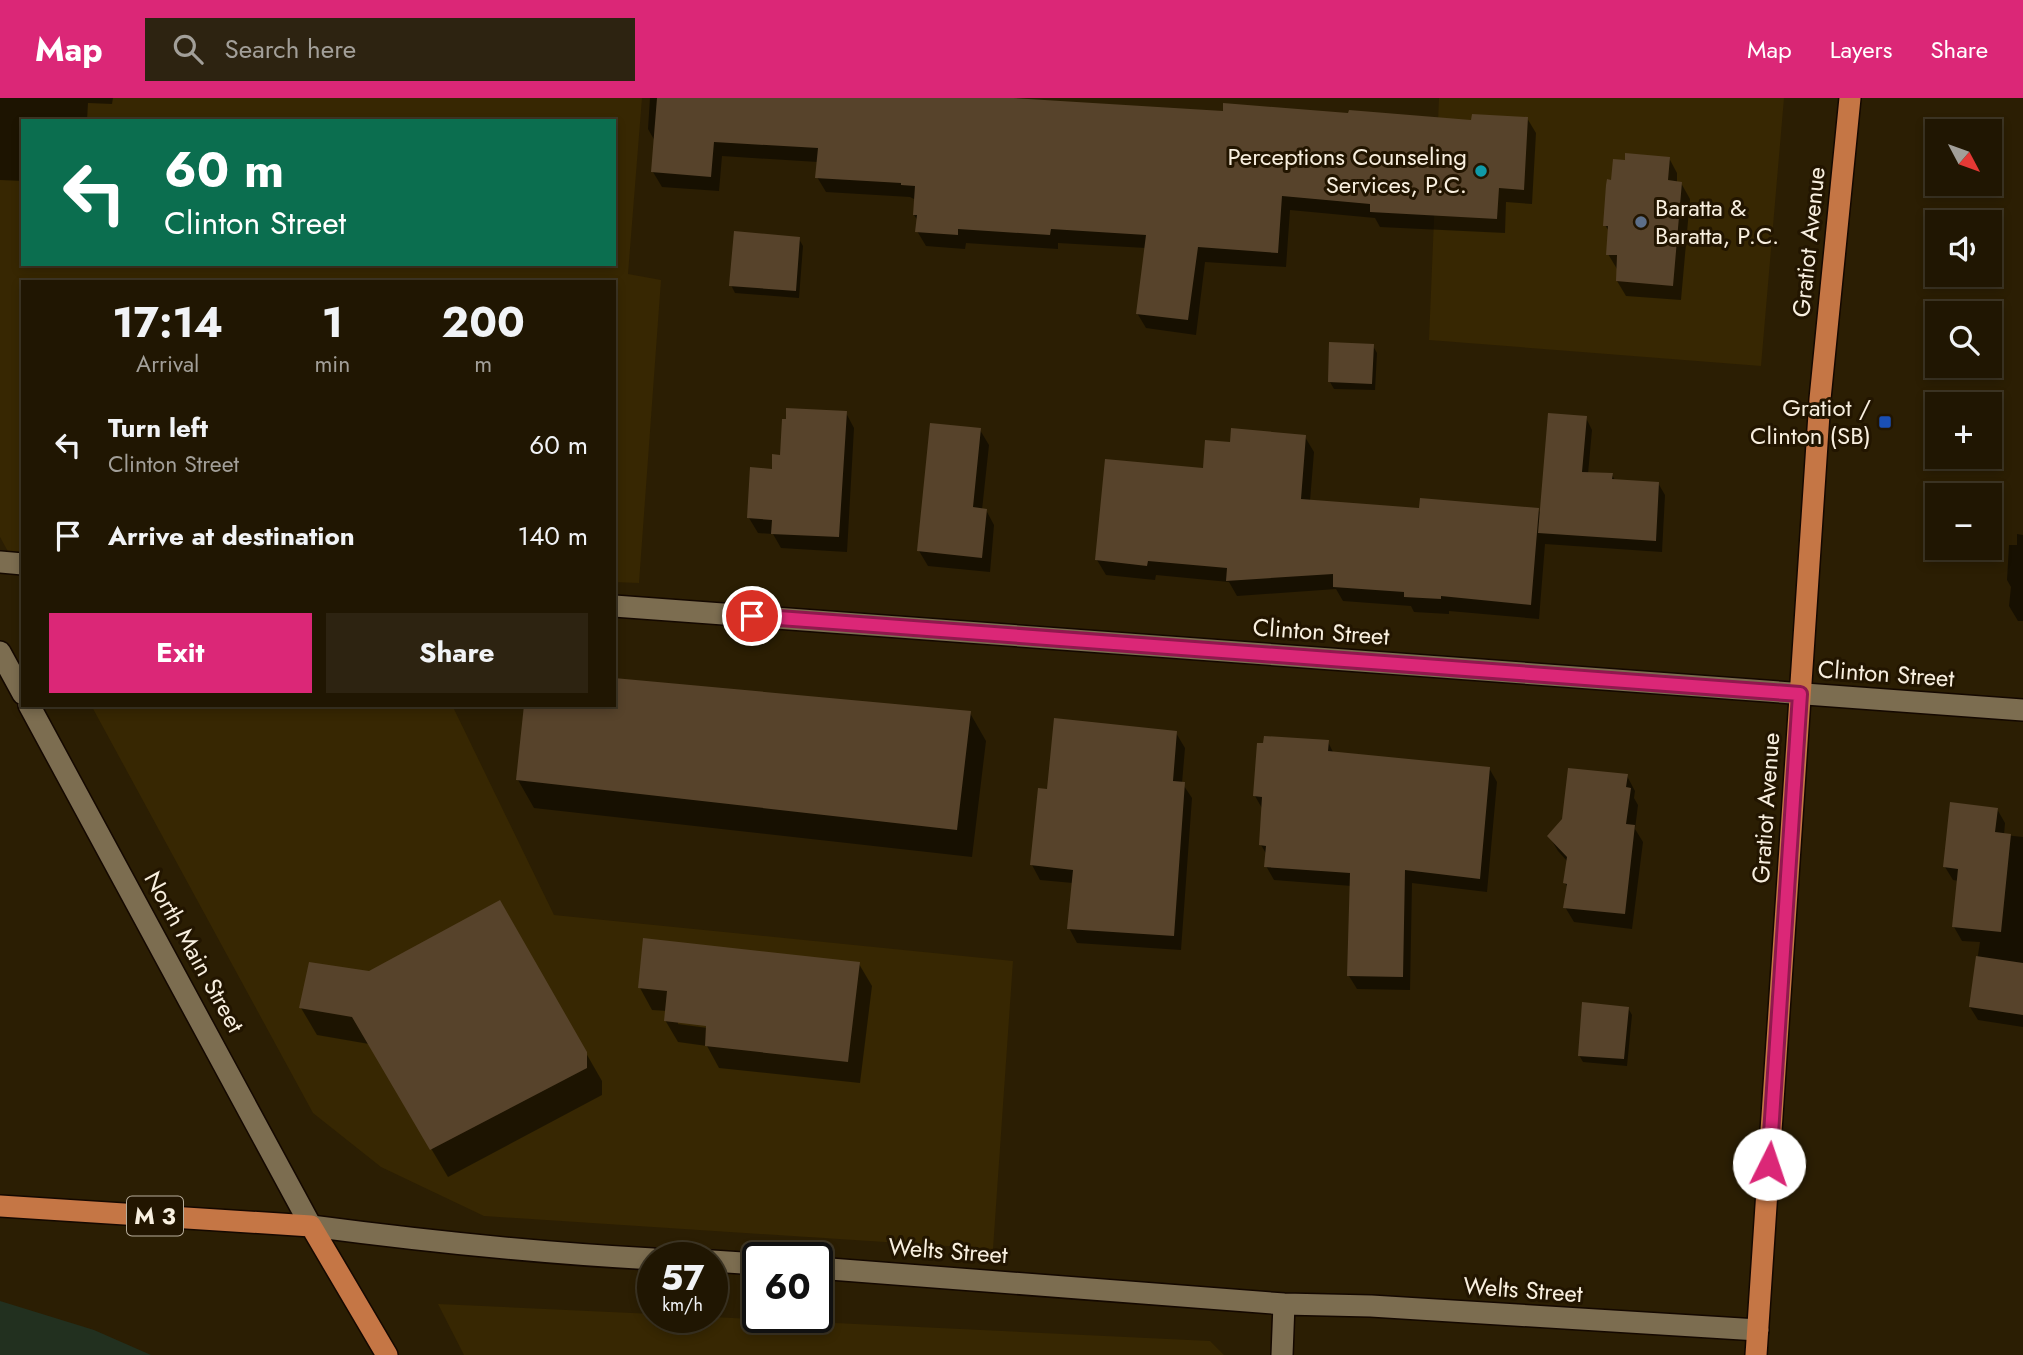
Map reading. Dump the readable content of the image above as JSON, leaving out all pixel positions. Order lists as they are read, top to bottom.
{
  "streets": {
    "main road": ["Gratiot Avenue", "M 3"],
    "street": ["Clinton Street", "North Main Street", "Welts Street"]
  },
  "crossings": [
    ["Gratiot Avenue", "Clinton Street"],
    ["Gratiot Avenue", "Welts Street"],
    ["North Main Street", "M 3"]
  ],
  "places": {
    "other": ["Perceptions Counseling Services, P.C.", "Baratta & Baratta, P.C."],
    "transit": ["Gratiot / Clinton (SB)"]
  },
  "north": "bottom right",
  "page": {
    "header": "Map",
    "search": "Search here",
    "nav": ["Map", "Layers", "Share"],
    "map_buttons": ["+", "−"],
    "turn": ["60 m", "Clinton Street"],
    "eta": [
      "17:14",
      "Arrival",
      "1",
      "min",
      "200",
      "m"
    ],
    "list": [
      {
        "name": "Turn left",
        "note": "Clinton Street",
        "value": "60 m"
      },
      {
        "name": "Arrive at destination",
        "value": "140 m"
      }
    ],
    "buttons": ["Exit", "Share"],
    "speed": "57 km/h",
    "limit": "60"
  }
}
